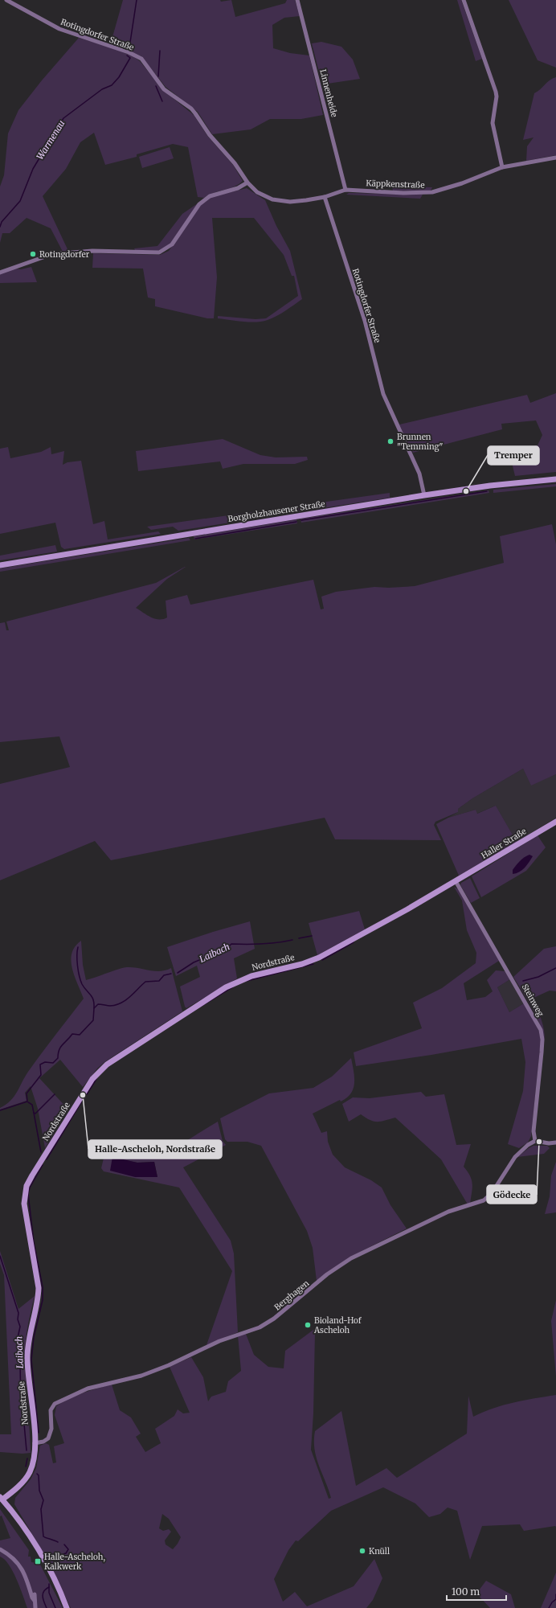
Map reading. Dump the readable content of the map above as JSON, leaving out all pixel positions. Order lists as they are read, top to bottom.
{
  "streets": {
    "street": [
      "Rotingdorfer Straße",
      "Linnenheide",
      "Käppkenstraße",
      "Borgholzhausener Straße",
      "Haller Straße",
      "Nordstraße",
      "Steinweg",
      "Berghagen"
    ]
  },
  "crossings": [
    ["Rotingdorfer Straße", "Käppkenstraße"],
    ["Rotingdorfer Straße", "Borgholzhausener Straße"],
    ["Linnenheide", "Käppkenstraße"],
    ["Haller Straße", "Nordstraße"],
    ["Haller Straße", "Steinweg"],
    ["Nordstraße", "Steinweg"],
    ["Nordstraße", "Berghagen"],
    ["Steinweg", "Berghagen"]
  ],
  "water": ["Warmenau", "Laibach"],
  "places": {
    "other": [
      "Rotingdorfer",
      "Brunnen \"Temming\"",
      "Tremper",
      "Halle-Ascheloh, Nordstraße",
      "Gödecke",
      "Bioland-Hof Ascheloh",
      "Knüll"
    ],
    "transit": ["Halle-Ascheloh, Kalkwerk"]
  },
  "scale_bar": "100 m"
}
